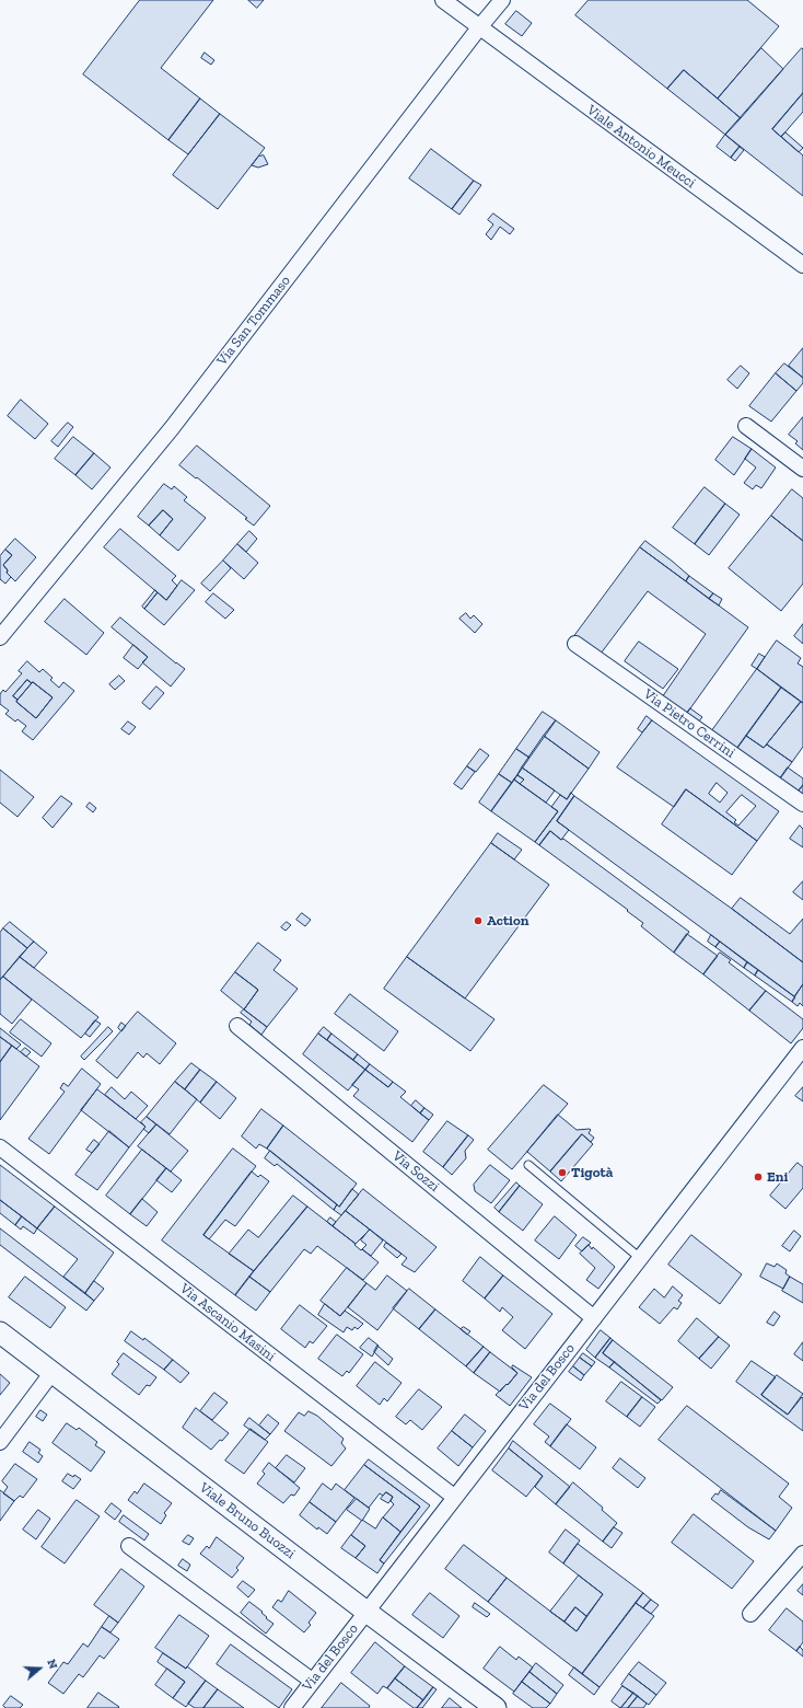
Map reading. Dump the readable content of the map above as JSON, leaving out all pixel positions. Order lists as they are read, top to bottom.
{
  "streets": {
    "main road": ["Viale Bruno Buozzi"],
    "street": [
      "Viale Antonio Meucci",
      "Via San Tommaso",
      "Via Pietro Cerrini",
      "Via Sozzi",
      "Via Ascanio Masini",
      "Via del Bosco"
    ]
  },
  "crossings": [
    ["Viale Antonio Meucci", "Via San Tommaso"],
    ["Via Sozzi", "Via del Bosco"],
    ["Via Ascanio Masini", "Via del Bosco"],
    ["Via del Bosco", "Viale Bruno Buozzi"]
  ],
  "places": ["Action", "Tigotà", "Eni"],
  "north": "right"
}
